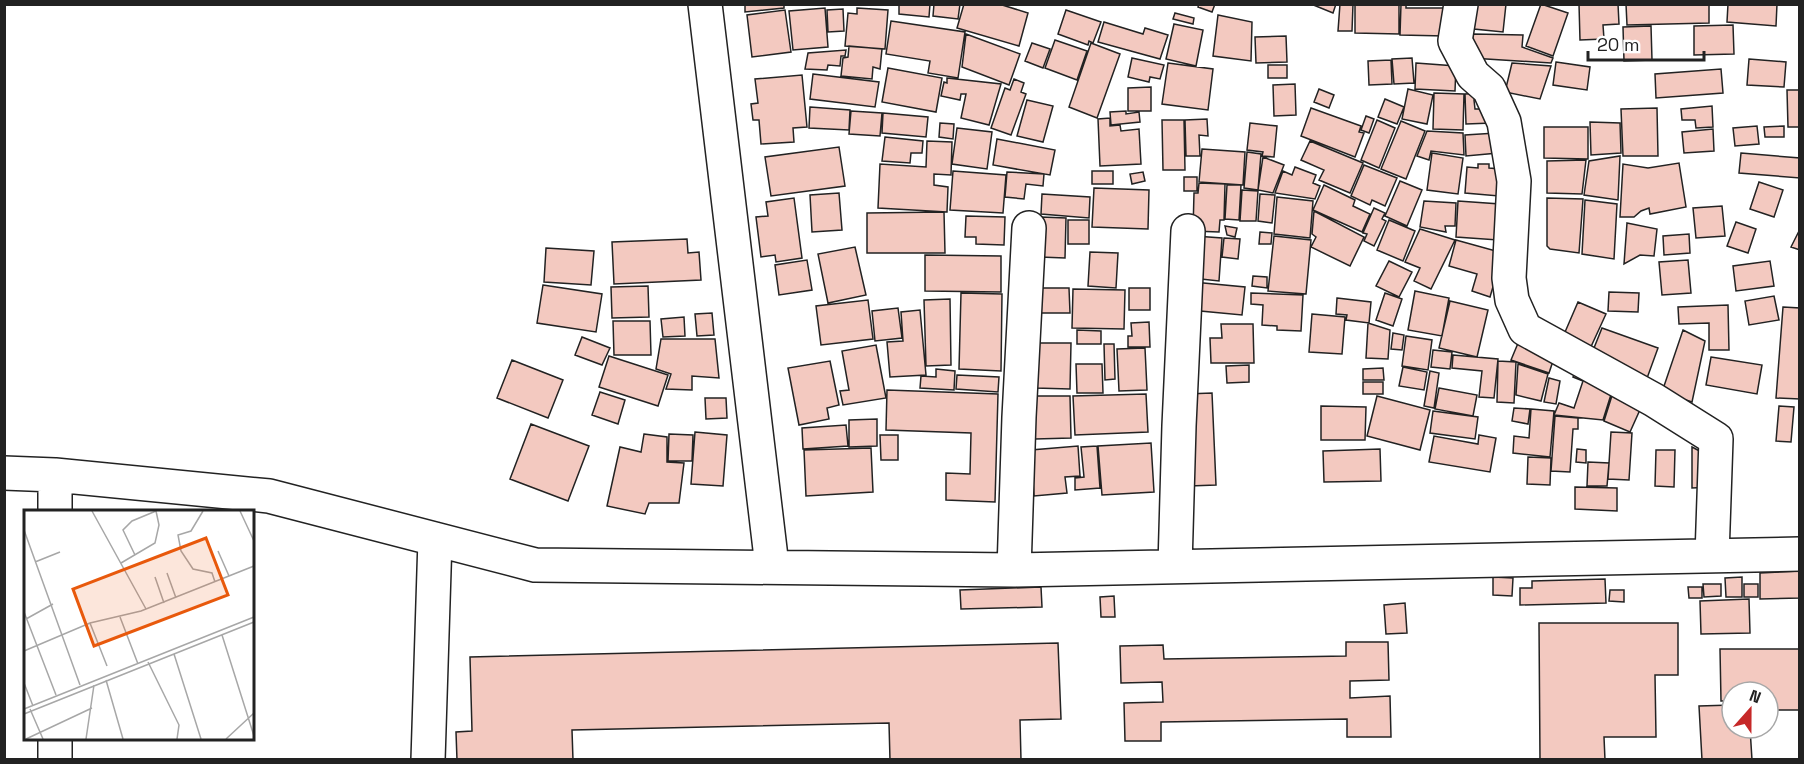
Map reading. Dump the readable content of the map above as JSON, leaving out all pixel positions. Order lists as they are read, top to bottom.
{
  "scale_bar": "20 m",
  "north": "top"
}
